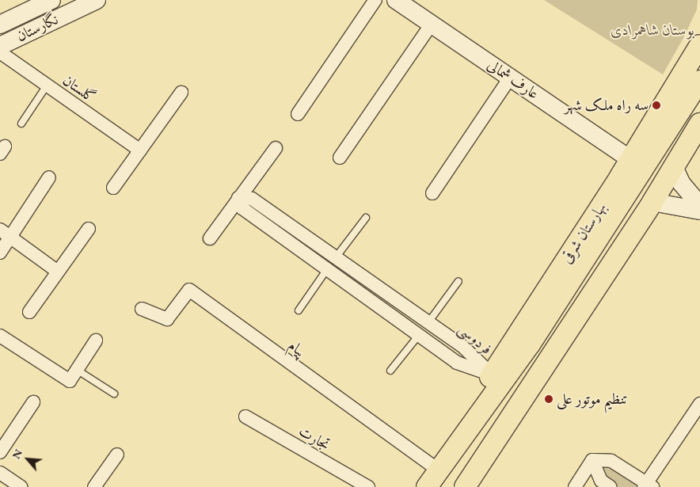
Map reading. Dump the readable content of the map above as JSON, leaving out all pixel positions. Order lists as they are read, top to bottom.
{
  "streets": {
    "main road": ["بهارستان شرقی"],
    "street": [
      "نگارستان",
      "عارف شمالی",
      "گلستان",
      "فردوسی",
      "پیام",
      "تجارت"
    ]
  },
  "crossings": [
    ["عارف شمالی", "بهارستان شرقی"],
    ["بهارستان شرقی", "فردوسی"],
    ["بهارستان شرقی", "پیام"]
  ],
  "parks": ["بوستان شاهمرادی"],
  "places": ["سه راه ملک شهر", "تنظیم موتور علی"],
  "north": "top left"
}
